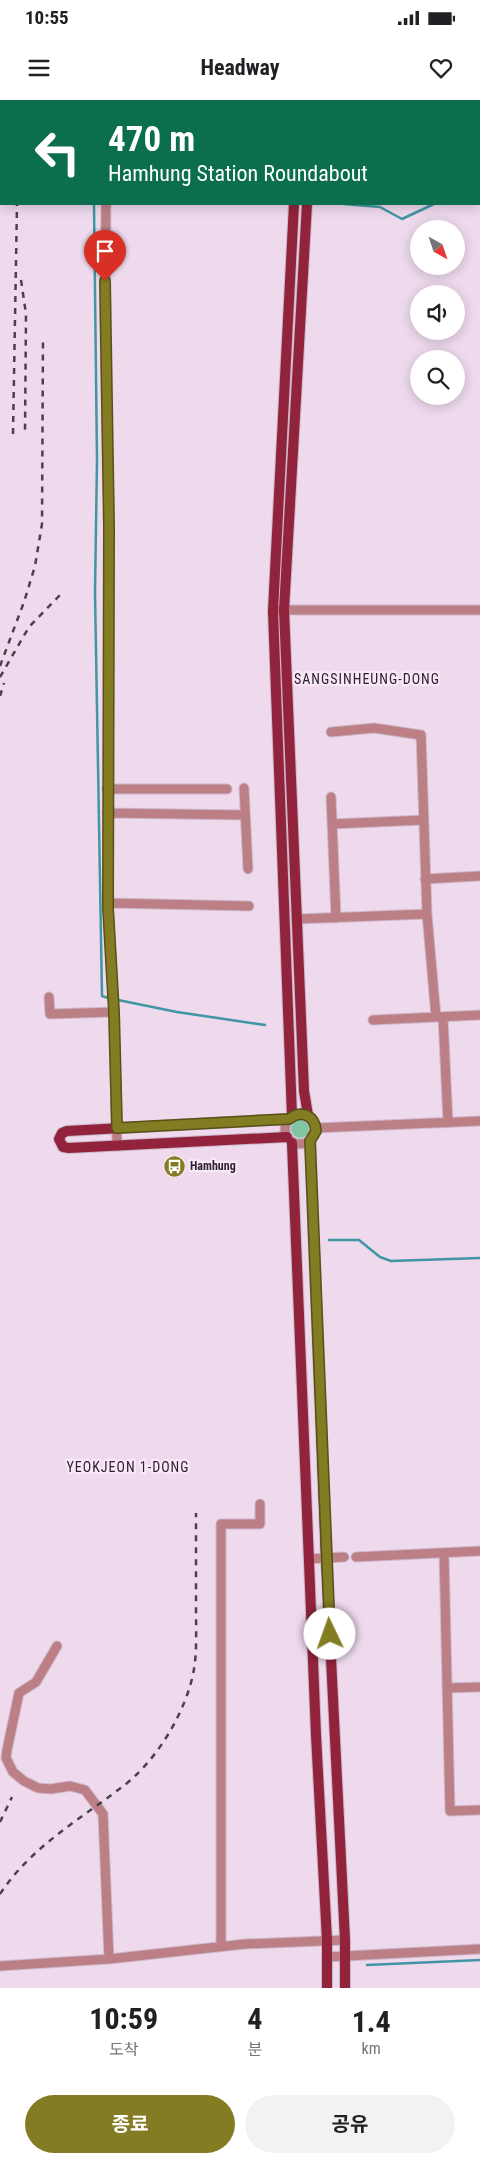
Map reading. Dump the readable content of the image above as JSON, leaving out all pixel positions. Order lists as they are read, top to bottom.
{
  "districts": ["SANGSINHEUNG-DONG", "YEOKJEON 1-DONG"],
  "places": {
    "bus stop": ["Hamhung"]
  },
  "north": "bottom right",
  "page": {
    "status": "10:55",
    "header": "Headway",
    "turn": ["470 m", "Hamhung Station Roundabout"],
    "eta": [
      "10:59",
      "도착",
      "4",
      "분",
      "1.4",
      "km"
    ],
    "buttons": ["종료", "공유"]
  }
}
